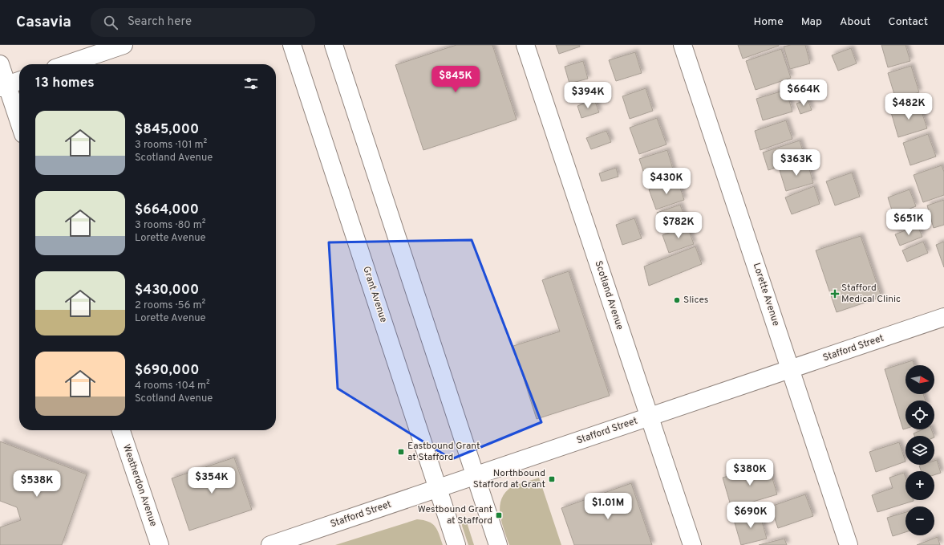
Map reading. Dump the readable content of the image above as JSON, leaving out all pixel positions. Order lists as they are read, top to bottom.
{
  "streets": {
    "street": [
      "Grant Avenue",
      "Lorette Avenue",
      "Scotland Avenue",
      "Stafford Street",
      "Weatherdon Avenue"
    ]
  },
  "crossings": [
    ["Grant Avenue", "Stafford Street"],
    ["Lorette Avenue", "Stafford Street"],
    ["Scotland Avenue", "Stafford Street"]
  ],
  "places": {
    "health": ["Stafford Medical Clinic"],
    "other": ["Slices"],
    "transit": ["Eastbound Grant at Stafford", "Northbound Stafford at Grant", "Westbound Grant at Stafford"]
  },
  "north": "right",
  "page": {
    "header": "Casavia",
    "search": "Search here",
    "nav": [
      "Home",
      "Map",
      "About",
      "Contact"
    ],
    "heading": "13 homes",
    "price": [
      "$845K",
      "$664K",
      "$394K",
      "$482K",
      "$363K",
      "$430K",
      "$651K",
      "$782K",
      "$380K",
      "$354K",
      "$538K",
      "$1.01M",
      "$690K"
    ],
    "list": [
      {
        "name": "$845,000",
        "note": "3 rooms · 101 m² · Scotland Avenue"
      },
      {
        "name": "$664,000",
        "note": "3 rooms · 80 m² · Lorette Avenue"
      },
      {
        "name": "$430,000",
        "note": "2 rooms · 56 m² · Lorette Avenue"
      },
      {
        "name": "$690,000",
        "note": "4 rooms · 104 m² · Scotland Avenue"
      }
    ],
    "map_buttons": ["+", "−"]
  }
}
